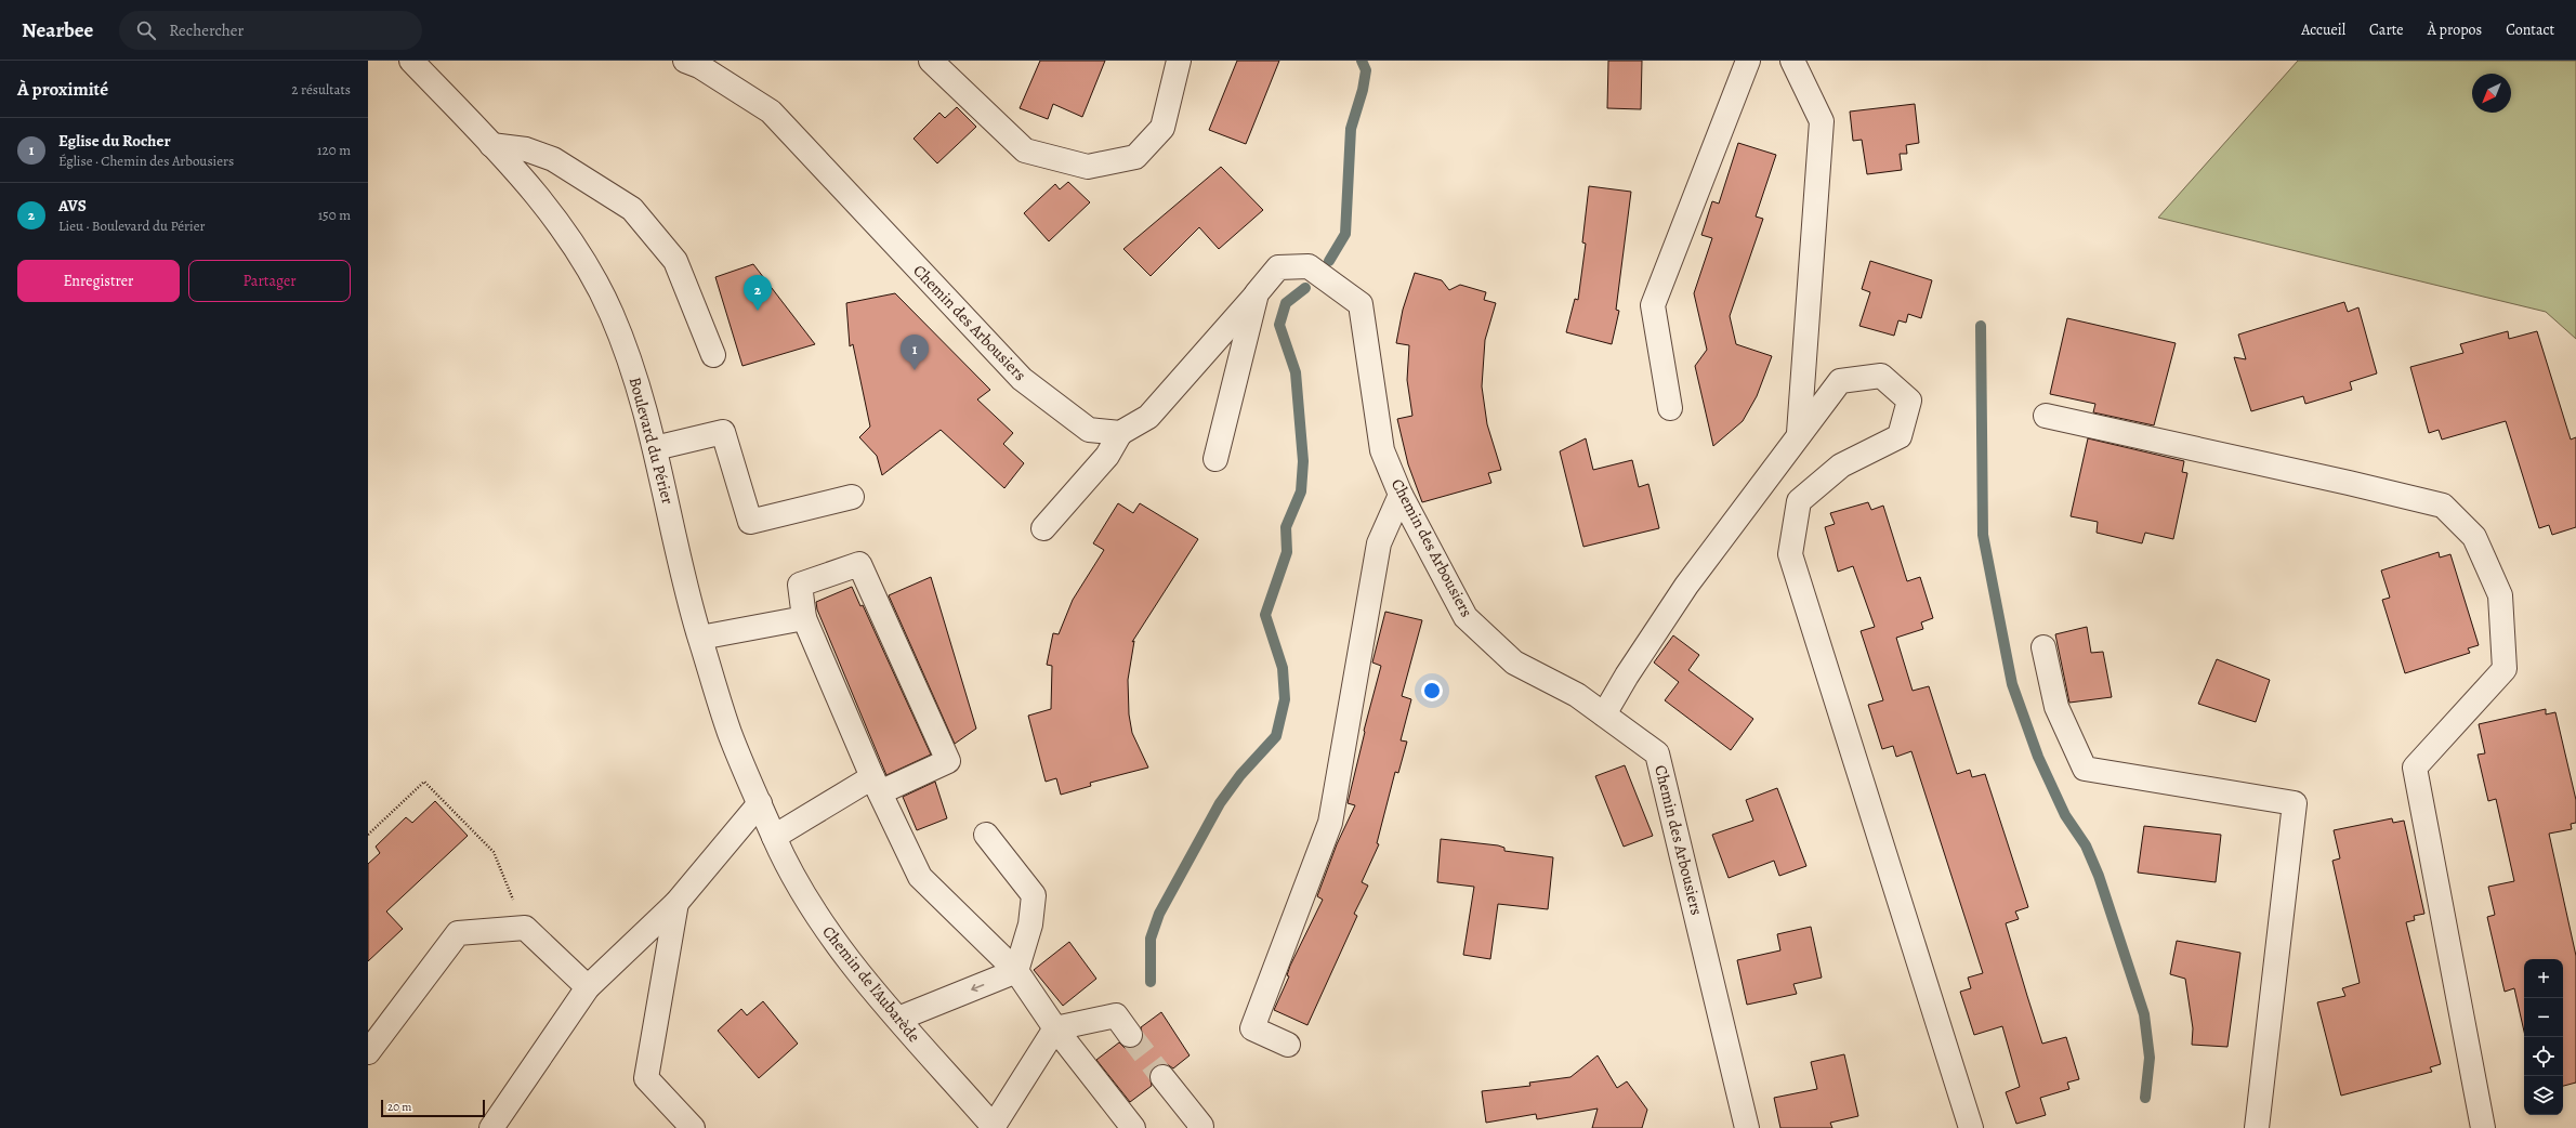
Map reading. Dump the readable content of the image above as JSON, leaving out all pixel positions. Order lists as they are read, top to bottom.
{
  "streets": {
    "street": ["Chemin des Arbousiers", "Boulevard du Périer", "Chemin de l'Aubarède"]
  },
  "crossings": [
    ["Boulevard du Périer", "Chemin de l'Aubarède"]
  ],
  "scale_bar": "20 m",
  "north": "bottom left",
  "page": {
    "header": "Nearbee",
    "search": "Rechercher",
    "nav": [
      "Accueil",
      "Carte",
      "À propos",
      "Contact"
    ],
    "heading": ["À proximité", "2 résultats"],
    "list": [
      {
        "mark": "1",
        "name": "Eglise du Rocher",
        "note": "Église · Chemin des Arbousiers",
        "value": "120 m"
      },
      {
        "mark": "2",
        "name": "AVS",
        "note": "Lieu · Boulevard du Périer",
        "value": "150 m"
      }
    ],
    "buttons": ["Enregistrer", "Partager"],
    "pins": ["2", "1"],
    "map_buttons": ["+", "−"],
    "scale": "20 m"
  }
}
